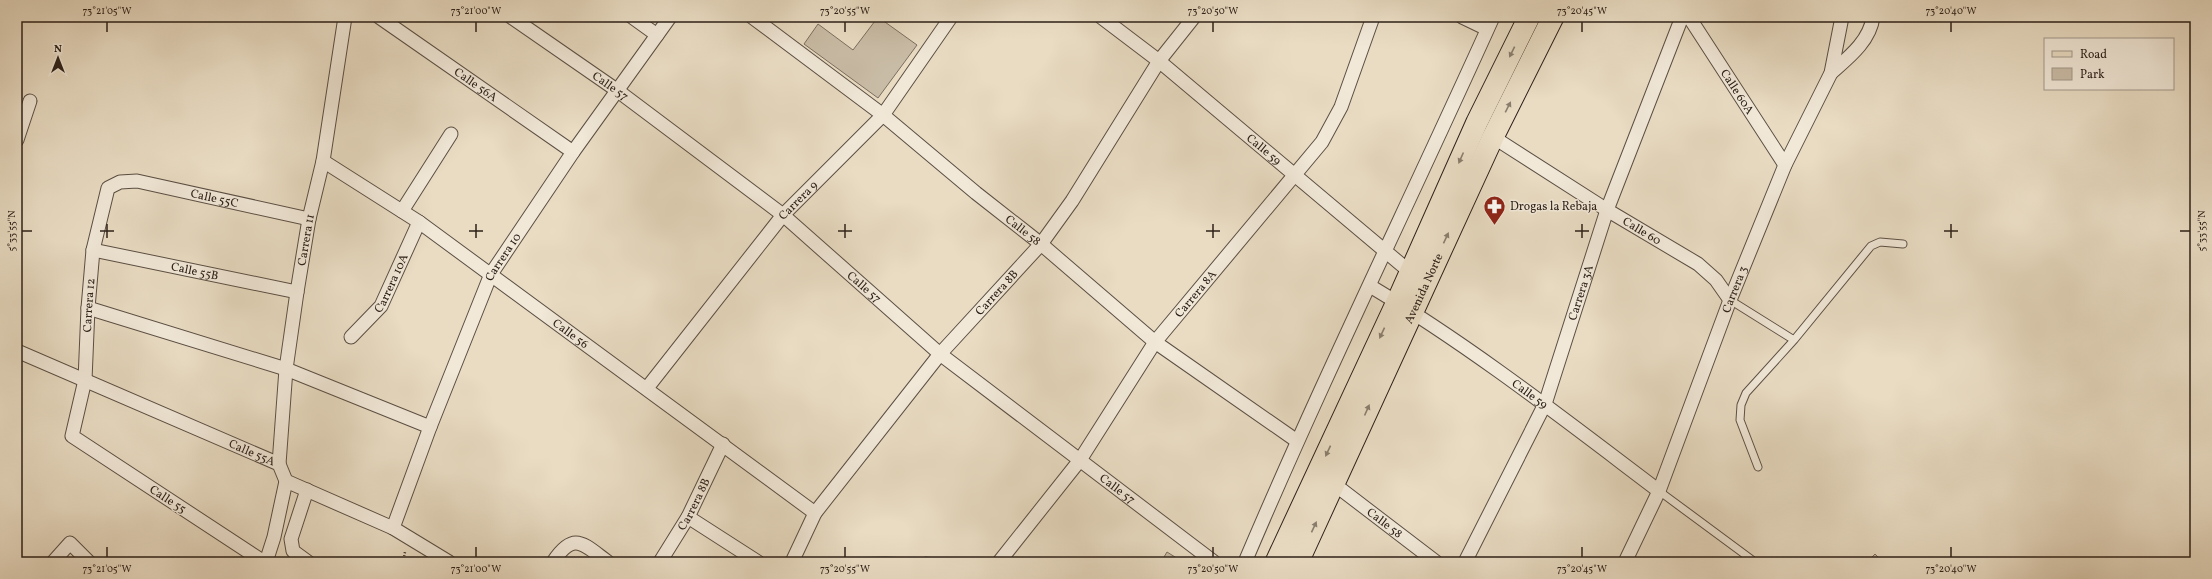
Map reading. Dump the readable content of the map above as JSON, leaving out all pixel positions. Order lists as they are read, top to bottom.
{
  "streets": {
    "main road": ["Avenida Norte"],
    "street": [
      "Calle 56A",
      "Calle 57",
      "Calle 60A",
      "Calle 59",
      "Calle 55C",
      "Carrera 9",
      "Calle 58",
      "Calle 60",
      "Carrera 11",
      "Carrera 10",
      "Calle 55B",
      "Carrera 10A",
      "Carrera 3",
      "Carrera 8B",
      "Carrera 3A",
      "Carrera 8A",
      "Carrera 12",
      "Calle 56",
      "Calle 55A",
      "Calle 55"
    ]
  },
  "crossings": [
    ["Calle 56A", "Carrera 10"],
    ["Calle 57", "Carrera 9"],
    ["Calle 57", "Carrera 10"],
    ["Calle 57", "Carrera 8B"],
    ["Calle 57", "Carrera 8A"],
    ["Calle 60A", "Carrera 3"],
    ["Calle 59", "Avenida Norte"],
    ["Calle 59", "Carrera 3"],
    ["Calle 59", "Carrera 8B"],
    ["Calle 59", "Carrera 3A"],
    ["Calle 59", "Carrera 8A"],
    ["Calle 55C", "Carrera 11"],
    ["Calle 55C", "Carrera 12"],
    ["Carrera 9", "Calle 58"],
    ["Carrera 9", "Calle 56"],
    ["Calle 58", "Avenida Norte"],
    ["Calle 58", "Carrera 8B"],
    ["Calle 58", "Carrera 8A"],
    ["Calle 60", "Avenida Norte"],
    ["Calle 60", "Carrera 3"],
    ["Calle 60", "Carrera 3A"],
    ["Carrera 11", "Calle 55B"],
    ["Carrera 11", "Calle 56"],
    ["Carrera 11", "Calle 55A"],
    ["Carrera 10", "Calle 56"],
    ["Calle 55B", "Carrera 12"],
    ["Carrera 10A", "Calle 56"],
    ["Carrera 8B", "Calle 56"],
    ["Carrera 12", "Calle 55A"],
    ["Carrera 12", "Calle 55"]
  ],
  "places": {
    "pharmacy": ["Drogas la Rebaja"]
  },
  "legend": ["Road", "Park"],
  "north": "top",
  "coordinates": [
    "73°21'05\"W",
    "73°21'00\"W",
    "73°20'55\"W",
    "73°20'50\"W",
    "73°20'45\"W",
    "73°20'40\"W",
    "5°33'55\"N"
  ]
}
